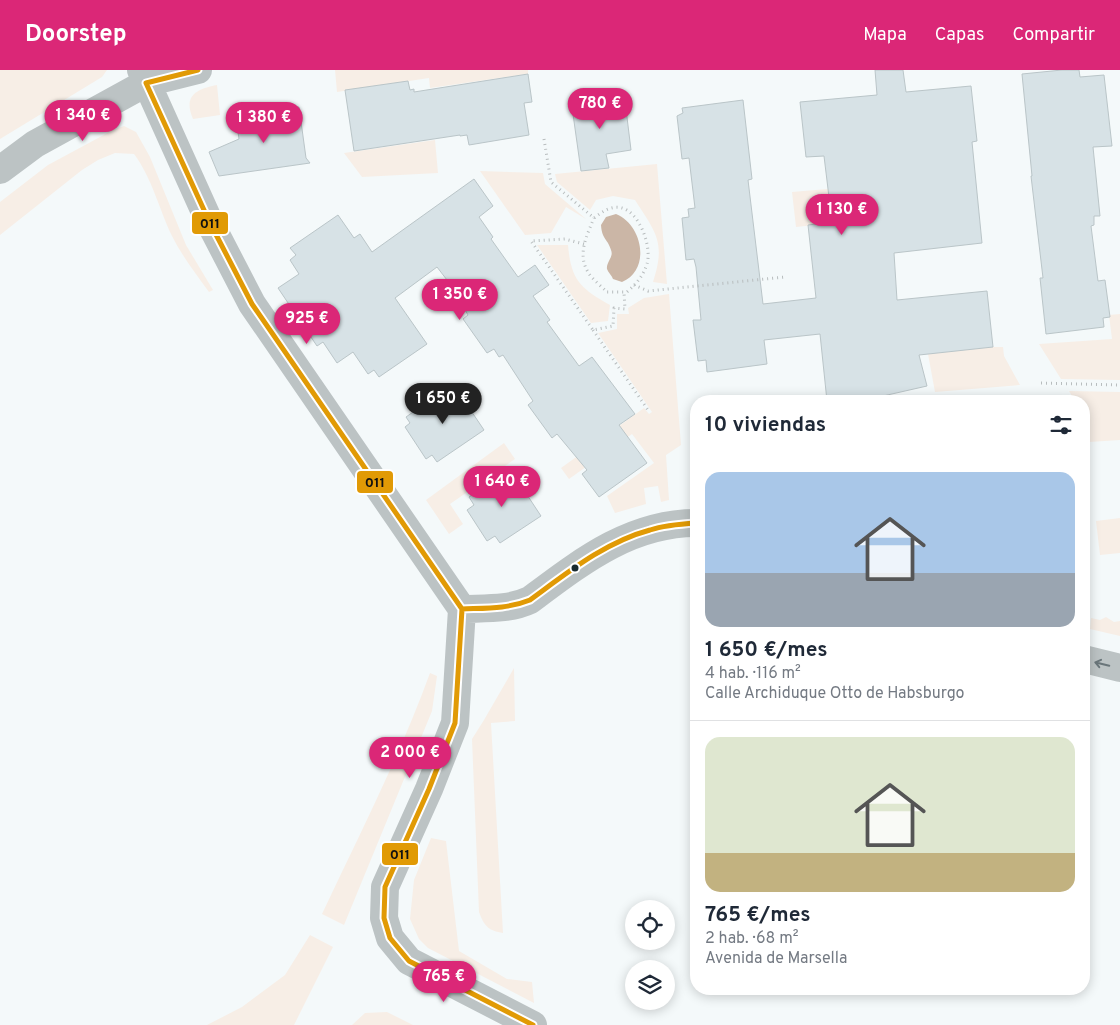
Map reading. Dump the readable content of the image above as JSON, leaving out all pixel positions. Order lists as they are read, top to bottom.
{
  "lines": ["transit line 011"],
  "page": {
    "header": "Doorstep",
    "nav": ["Mapa", "Capas", "Compartir"],
    "price": [
      "780 €",
      "1 340 €",
      "1 380 €",
      "1 130 €",
      "1 350 €",
      "925 €",
      "1 650 €",
      "1 640 €",
      "2 000 €",
      "765 €"
    ],
    "heading": "10 viviendas",
    "list": [
      {
        "name": "1 650 €/mes",
        "note": "4 hab. · 116 m² · Calle Archiduque Otto de Habsburgo"
      },
      {
        "name": "765 €/mes",
        "note": "2 hab. · 68 m² · Avenida de Marsella"
      }
    ]
  }
}
